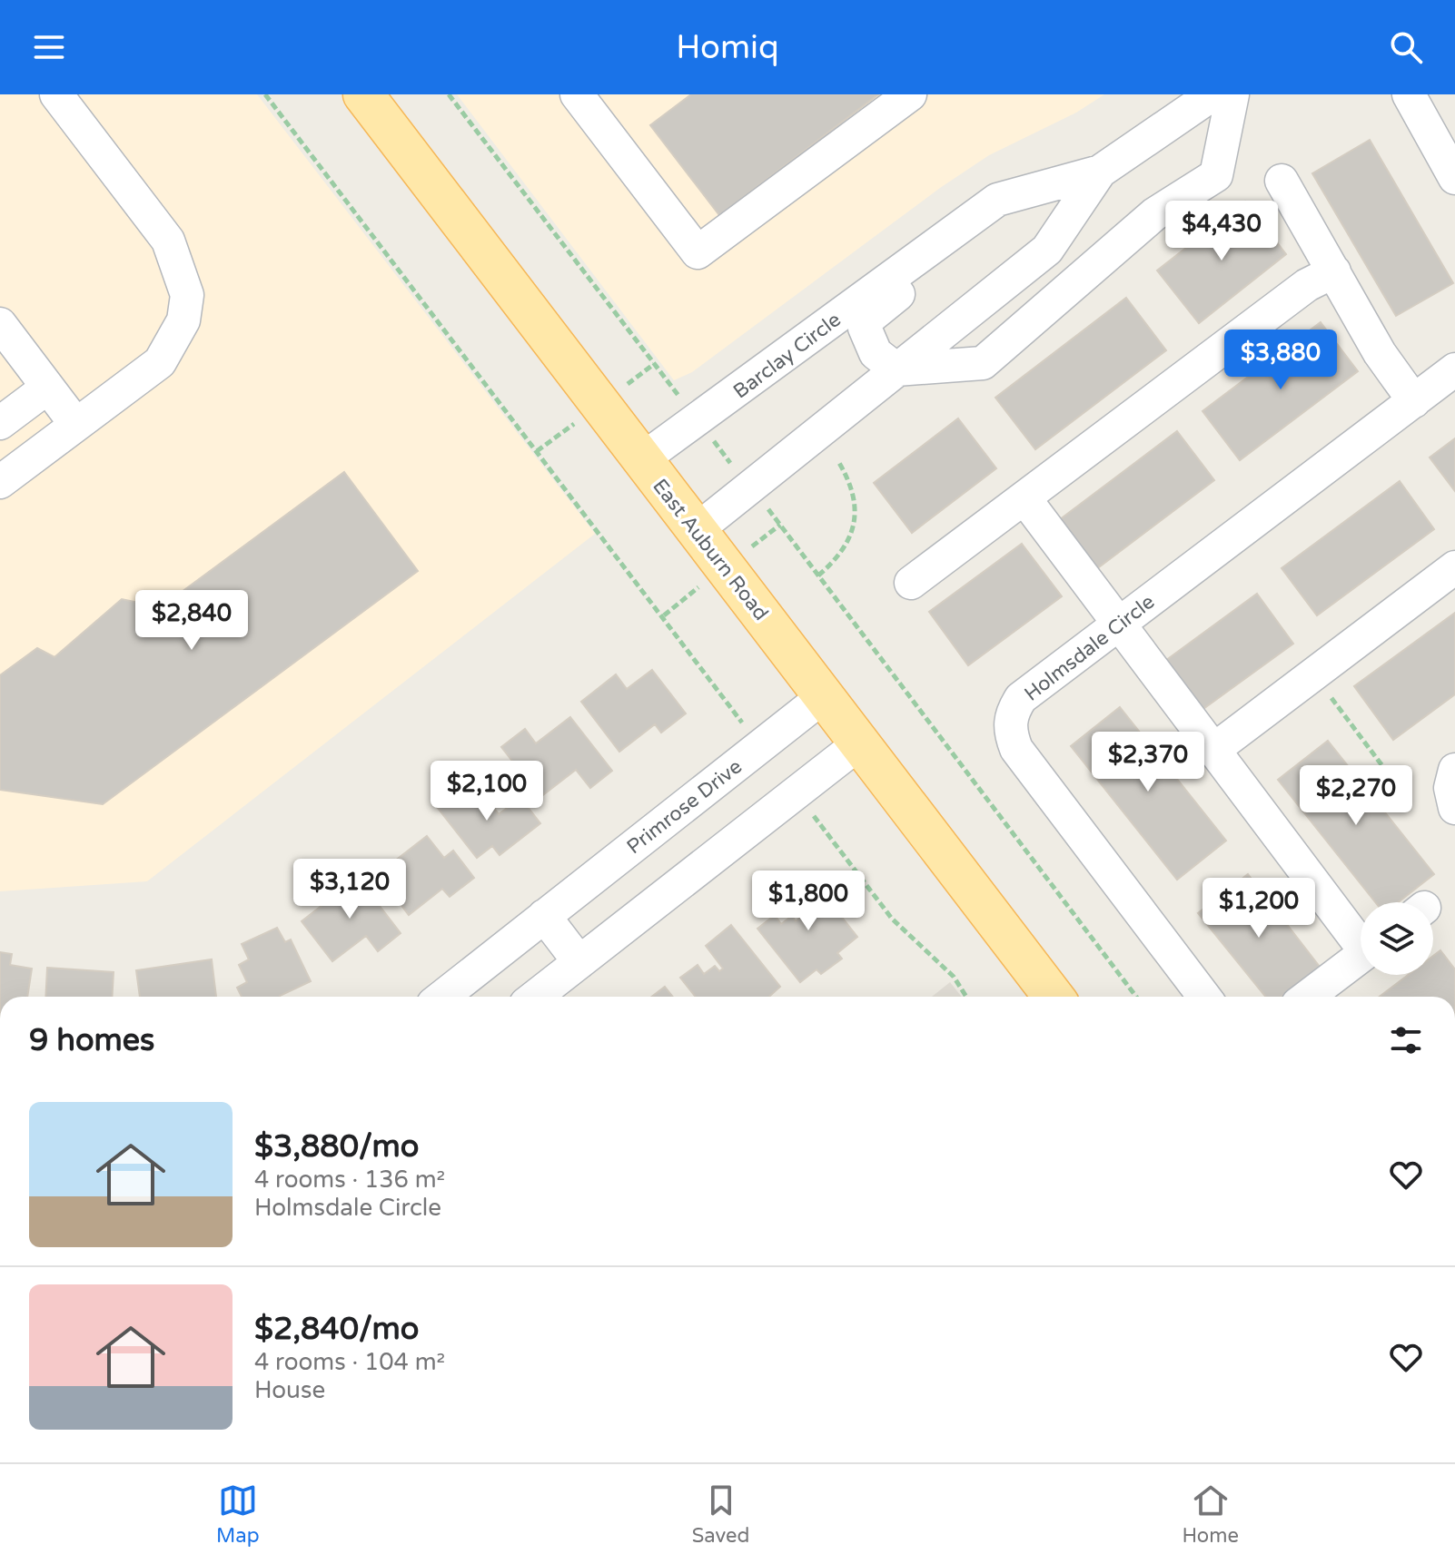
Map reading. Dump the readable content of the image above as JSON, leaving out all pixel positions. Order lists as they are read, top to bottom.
{
  "streets": {
    "main road": ["East Auburn Road"],
    "street": ["Barclay Circle", "Holmsdale Circle", "Primrose Drive"]
  },
  "crossings": [
    ["Barclay Circle", "East Auburn Road"],
    ["East Auburn Road", "Primrose Drive"]
  ],
  "page": {
    "header": "Homiq",
    "price": [
      "$4,430",
      "$3,880",
      "$2,840",
      "$2,370",
      "$2,100",
      "$2,270",
      "$3,120",
      "$1,800",
      "$1,200"
    ],
    "heading": "9 homes",
    "list": [
      {
        "name": "$3,880/mo",
        "note": "4 rooms · 136 m² · Holmsdale Circle"
      },
      {
        "name": "$2,840/mo",
        "note": "4 rooms · 104 m² · House"
      }
    ],
    "tabs": ["Map", "Saved", "Home"]
  }
}
